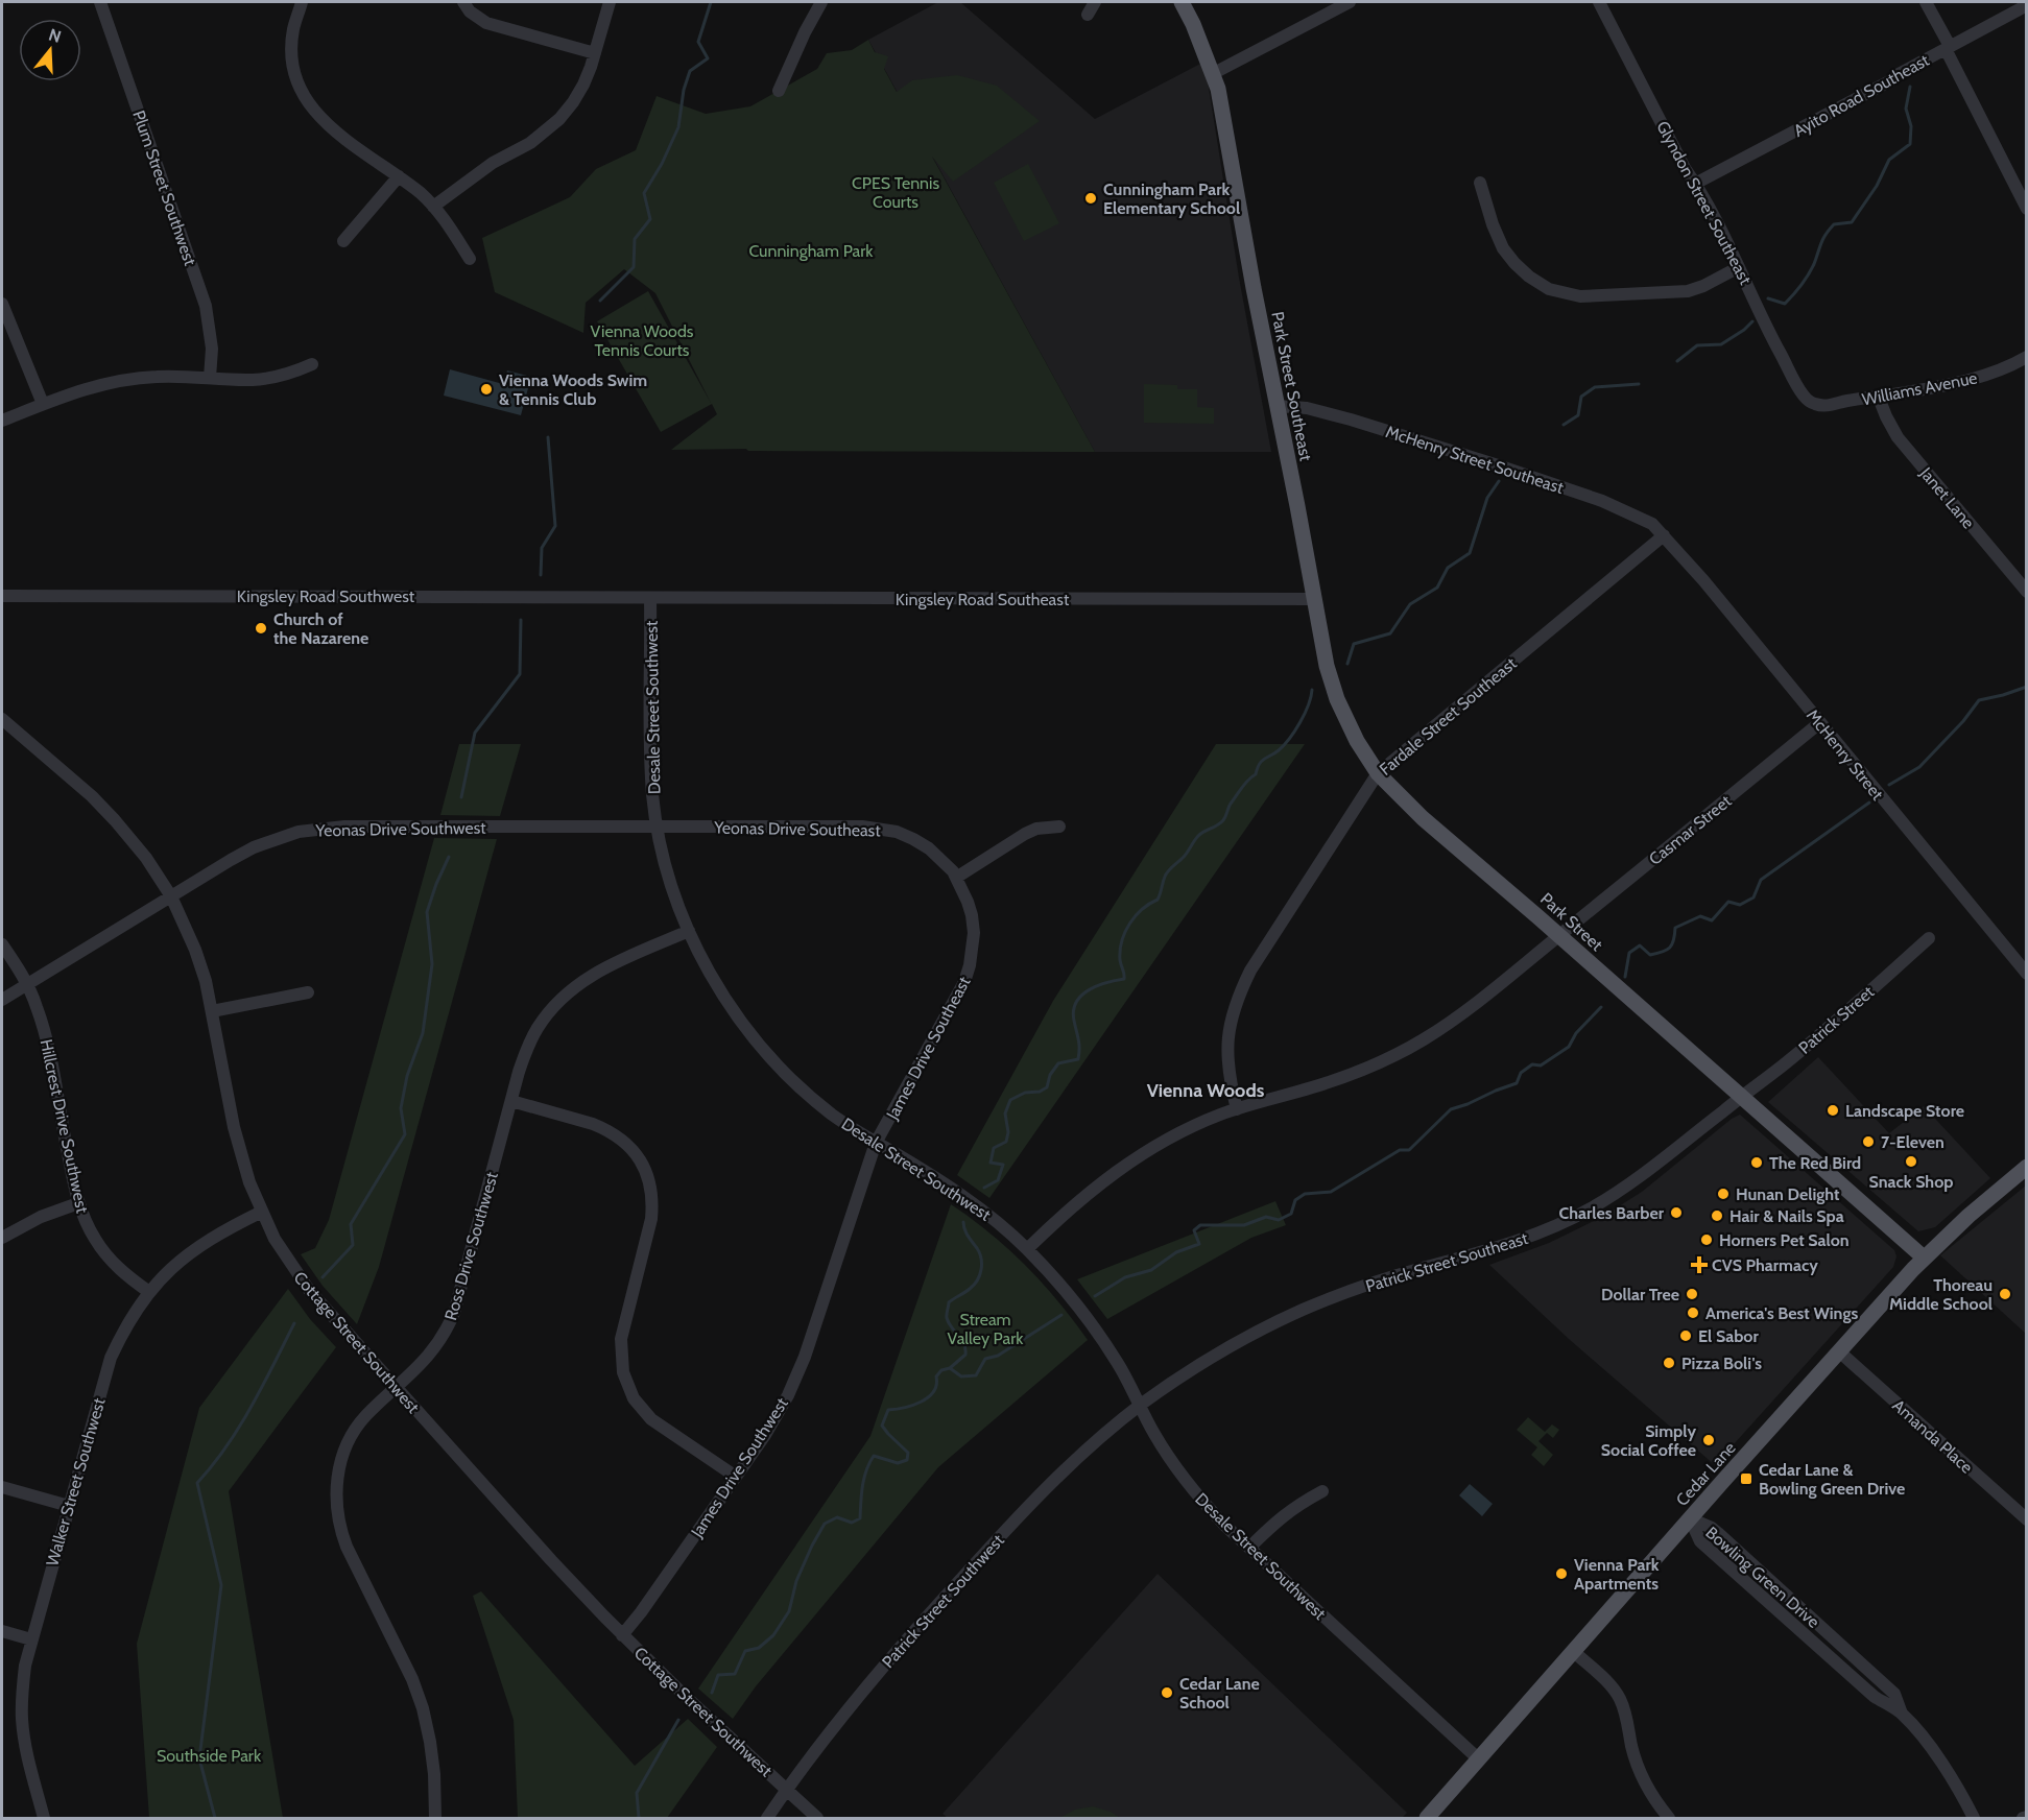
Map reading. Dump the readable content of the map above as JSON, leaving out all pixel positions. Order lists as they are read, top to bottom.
{
  "streets": {
    "main road": ["Park Street Southeast", "Park Street", "Cedar Lane"],
    "street": [
      "Ayito Road Southeast",
      "Plum Street Southwest",
      "Glyndon Street Southeast",
      "Williams Avenue",
      "McHenry Street Southeast",
      "Janet Lane",
      "Kingsley Road Southwest",
      "Kingsley Road Southeast",
      "Desale Street Southwest",
      "Fardale Street Southeast",
      "McHenry Street",
      "Yeonas Drive Southwest",
      "Yeonas Drive Southeast",
      "Casmar Street",
      "Patrick Street",
      "James Drive Southeast",
      "Hillcrest Drive Southwest",
      "Ross Drive Southwest",
      "Patrick Street Southeast",
      "Cottage Street Southwest",
      "Amanda Place",
      "James Drive Southwest",
      "Walker Street Southwest",
      "Bowling Green Drive",
      "Patrick Street Southwest"
    ]
  },
  "crossings": [
    ["Ayito Road Southeast", "Glyndon Street Southeast"],
    ["Glyndon Street Southeast", "Williams Avenue"],
    ["Park Street Southeast", "McHenry Street Southeast"],
    ["Park Street Southeast", "Kingsley Road Southeast"],
    ["Park Street Southeast", "Fardale Street Southeast"],
    ["Park Street Southeast", "Park Street"],
    ["Williams Avenue", "Janet Lane"],
    ["McHenry Street Southeast", "Fardale Street Southeast"],
    ["McHenry Street Southeast", "McHenry Street"],
    ["Kingsley Road Southwest", "Kingsley Road Southeast"],
    ["Kingsley Road Southwest", "Desale Street Southwest"],
    ["Kingsley Road Southeast", "Desale Street Southwest"],
    ["Desale Street Southwest", "Yeonas Drive Southwest"],
    ["Desale Street Southwest", "Yeonas Drive Southeast"],
    ["Desale Street Southwest", "Casmar Street"],
    ["Desale Street Southwest", "James Drive Southeast"],
    ["Desale Street Southwest", "Ross Drive Southwest"],
    ["Desale Street Southwest", "Patrick Street Southeast"],
    ["Desale Street Southwest", "James Drive Southwest"],
    ["Desale Street Southwest", "Cedar Lane"],
    ["Desale Street Southwest", "Patrick Street Southwest"],
    ["Fardale Street Southeast", "McHenry Street"],
    ["Fardale Street Southeast", "Casmar Street"],
    ["Fardale Street Southeast", "Park Street"],
    ["McHenry Street", "Casmar Street"],
    ["Yeonas Drive Southwest", "Yeonas Drive Southeast"],
    ["Yeonas Drive Southwest", "Hillcrest Drive Southwest"],
    ["Yeonas Drive Southwest", "Cottage Street Southwest"],
    ["Yeonas Drive Southeast", "James Drive Southeast"],
    ["Casmar Street", "Park Street"],
    ["Park Street", "Patrick Street"],
    ["Park Street", "Patrick Street Southeast"],
    ["Patrick Street", "Patrick Street Southeast"],
    ["James Drive Southeast", "James Drive Southwest"],
    ["Hillcrest Drive Southwest", "Walker Street Southwest"],
    ["Ross Drive Southwest", "Cottage Street Southwest"],
    ["Patrick Street Southeast", "Patrick Street Southwest"],
    ["Cottage Street Southwest", "James Drive Southwest"],
    ["Cottage Street Southwest", "Walker Street Southwest"],
    ["Cottage Street Southwest", "Patrick Street Southwest"],
    ["Amanda Place", "Cedar Lane"],
    ["Cedar Lane", "Bowling Green Drive"]
  ],
  "districts": ["Vienna Woods"],
  "parks": [
    "CPES Tennis Courts",
    "Cunningham Park",
    "Vienna Woods Tennis Courts",
    "Stream Valley Park",
    "Southside Park"
  ],
  "places": {
    "other": [
      "Cunningham Park Elementary School",
      "Vienna Woods Swim & Tennis Club",
      "Church of the Nazarene",
      "Landscape Store",
      "7-Eleven",
      "Snack Shop",
      "The Red Bird",
      "Hunan Delight",
      "Charles Barber",
      "Hair & Nails Spa",
      "Horners Pet Salon",
      "Dollar Tree",
      "Thoreau Middle School",
      "America's Best Wings",
      "El Sabor",
      "Pizza Boli's",
      "Simply Social Coffee",
      "Vienna Park Apartments",
      "Cedar Lane School"
    ],
    "health": ["CVS Pharmacy"],
    "transit": ["Cedar Lane & Bowling Green Drive"]
  },
  "north": "top"
}
